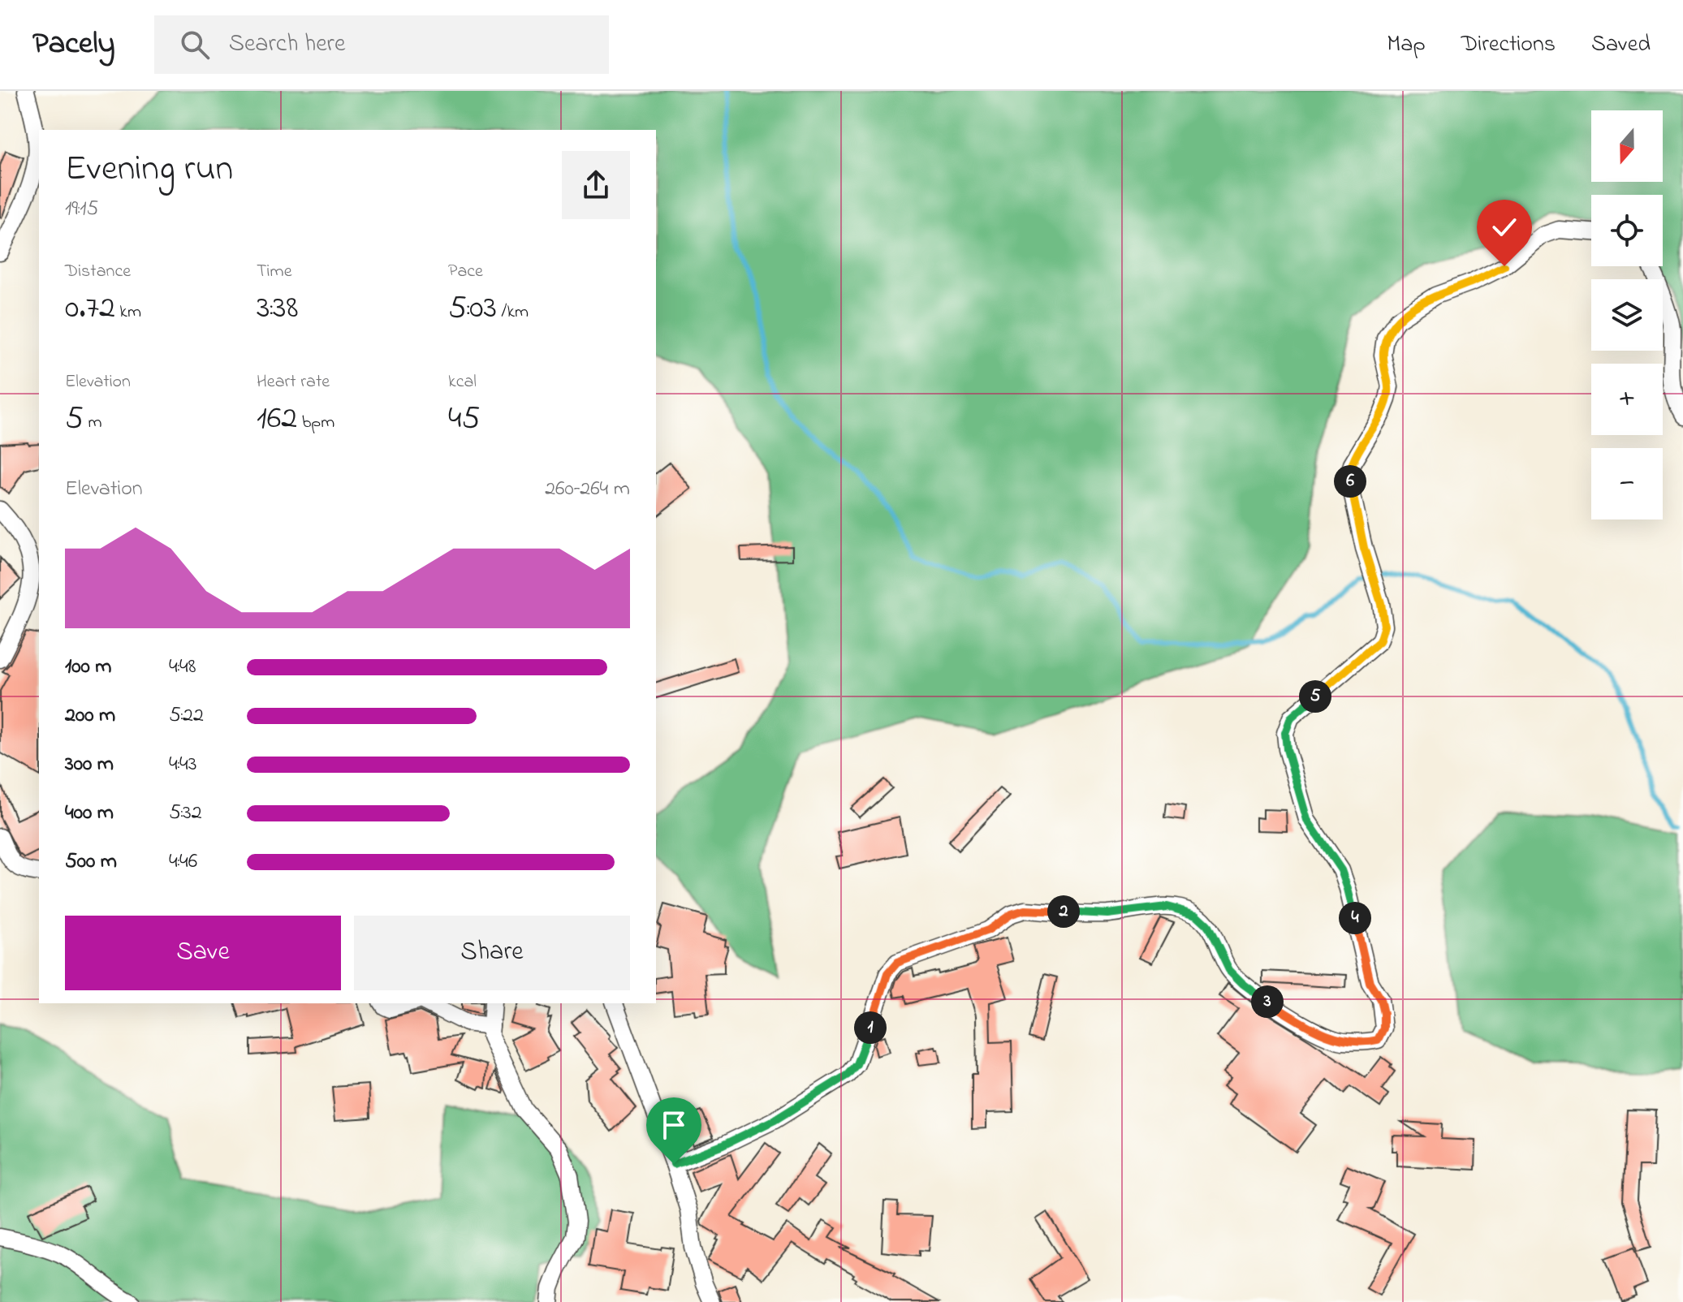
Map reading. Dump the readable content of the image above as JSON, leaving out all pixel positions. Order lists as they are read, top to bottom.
{
  "north": "bottom",
  "page": {
    "header": "Pacely",
    "search": "Search here",
    "nav": ["Map", "Directions", "Saved"],
    "map_buttons": ["+", "−"],
    "heading": ["Evening run", "19:15"],
    "stats": [
      ["Distance", "0.72 km"],
      ["Time", "3:38"],
      ["Pace", "5:03 /km"],
      ["Elevation", "5 m"],
      ["Heart rate", "162 bpm"],
      ["kcal", "45"]
    ],
    "chart": ["Elevation", "260–264 m"],
    "pins": [
      "6",
      "5",
      "2",
      "4",
      "3",
      "1"
    ],
    "list": [
      {
        "name": "100 m",
        "note": "4:48"
      },
      {
        "name": "200 m",
        "note": "5:22"
      },
      {
        "name": "300 m",
        "note": "4:43"
      },
      {
        "name": "400 m",
        "note": "5:32"
      },
      {
        "name": "500 m",
        "note": "4:46"
      }
    ],
    "buttons": ["Save", "Share"]
  }
}
